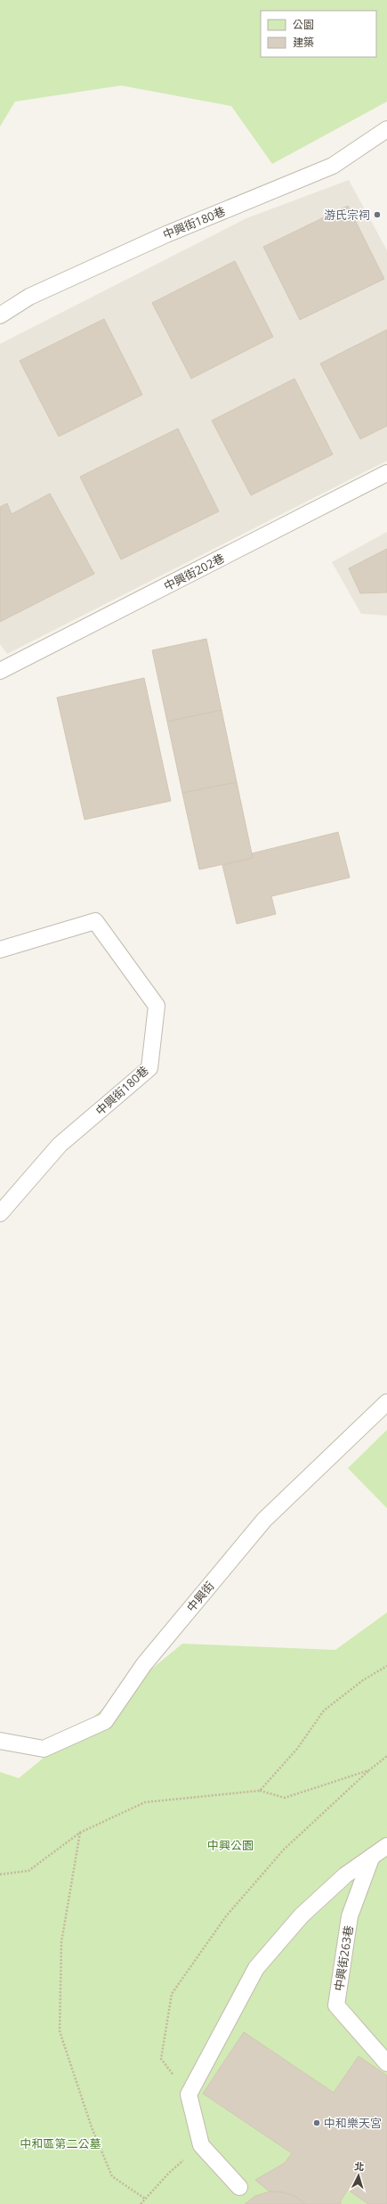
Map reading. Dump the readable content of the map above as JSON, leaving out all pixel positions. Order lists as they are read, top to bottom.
{
  "streets": {
    "lane": [
      "中興街180巷",
      "中興街202巷",
      "中興街",
      "中興街263巷"
    ]
  },
  "parks": ["中興公園", "中和區第二公墓"],
  "places": ["游氏宗祠", "中和樂天宮"],
  "legend": ["公園", "建築"],
  "north": "top"
}
